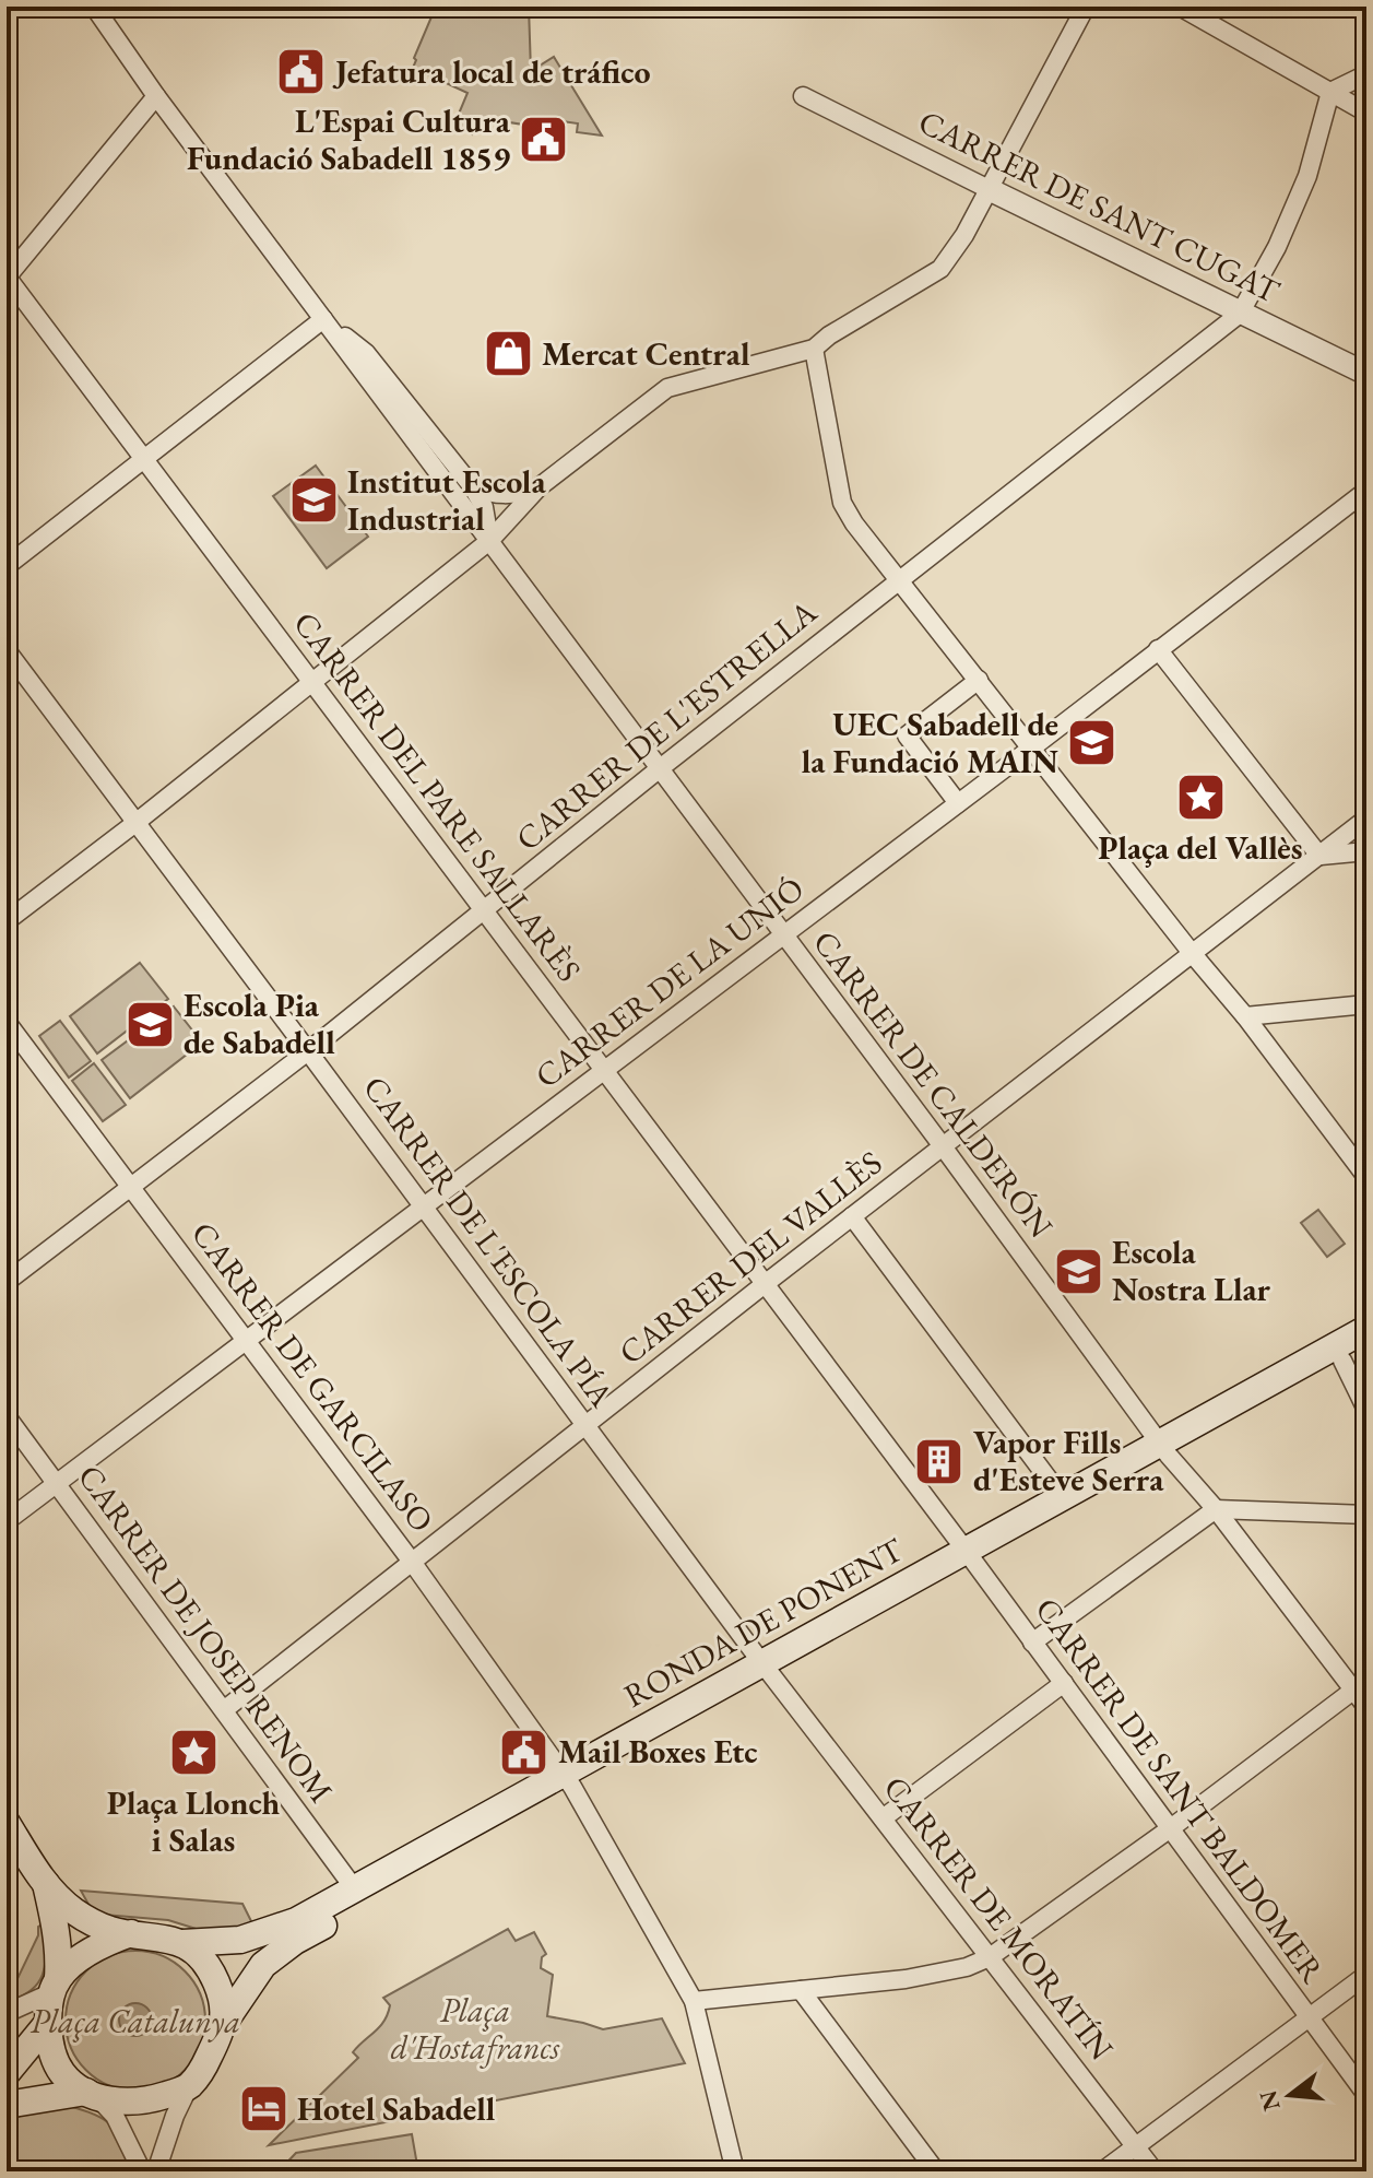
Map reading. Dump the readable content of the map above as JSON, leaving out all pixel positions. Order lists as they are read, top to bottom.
{
  "streets": {
    "main road": ["RONDA DE PONENT"],
    "street": [
      "CARRER DE SANT CUGAT",
      "CARRER DE L'ESTRELLA",
      "CARRER DEL PARE SALLARÈS",
      "CARRER DE LA UNIÓ",
      "CARRER DE CALDERÓN",
      "CARRER DE L'ESCOLA PÍA",
      "CARRER DEL VALLÈS",
      "CARRER DE GARCILASO",
      "CARRER DE JOSEP RENOM",
      "CARRER DE SANT BALDOMER",
      "CARRER DE MORATÍN"
    ]
  },
  "crossings": [
    ["CARRER DE SANT CUGAT", "CARRER DE L'ESTRELLA"],
    ["CARRER DE L'ESTRELLA", "CARRER DEL PARE SALLARÈS"],
    ["CARRER DE L'ESTRELLA", "CARRER DE CALDERÓN"],
    ["CARRER DE L'ESTRELLA", "CARRER DE L'ESCOLA PÍA"],
    ["CARRER DE L'ESTRELLA", "CARRER DE GARCILASO"],
    ["CARRER DEL PARE SALLARÈS", "CARRER DE LA UNIÓ"],
    ["CARRER DEL PARE SALLARÈS", "CARRER DEL VALLÈS"],
    ["CARRER DEL PARE SALLARÈS", "RONDA DE PONENT"],
    ["CARRER DEL PARE SALLARÈS", "CARRER DE SANT BALDOMER"],
    ["CARRER DE LA UNIÓ", "CARRER DE CALDERÓN"],
    ["CARRER DE LA UNIÓ", "CARRER DE L'ESCOLA PÍA"],
    ["CARRER DE LA UNIÓ", "CARRER DE GARCILASO"],
    ["CARRER DE LA UNIÓ", "CARRER DE JOSEP RENOM"],
    ["CARRER DE CALDERÓN", "CARRER DEL VALLÈS"],
    ["CARRER DE CALDERÓN", "RONDA DE PONENT"],
    ["CARRER DE L'ESCOLA PÍA", "CARRER DEL VALLÈS"],
    ["CARRER DE L'ESCOLA PÍA", "RONDA DE PONENT"],
    ["CARRER DE L'ESCOLA PÍA", "CARRER DE MORATÍN"],
    ["CARRER DEL VALLÈS", "CARRER DE GARCILASO"],
    ["CARRER DEL VALLÈS", "CARRER DE JOSEP RENOM"],
    ["CARRER DE GARCILASO", "RONDA DE PONENT"],
    ["RONDA DE PONENT", "CARRER DE JOSEP RENOM"],
    ["RONDA DE PONENT", "CARRER DE SANT BALDOMER"]
  ],
  "parks": ["Plaça d'Hostafrancs", "Plaça Catalunya"],
  "places": {
    "public building": ["Jefatura local de tráfico", "L'Espai Cultura Fundació Sabadell 1859", "Mail Boxes Etc"],
    "shop": ["Mercat Central"],
    "school or university": [
      "Institut Escola Industrial",
      "UEC Sabadell de la Fundació MAIN",
      "Escola Pia de Sabadell",
      "Escola Nostra Llar"
    ],
    "place": ["Plaça del Vallès", "Plaça Llonch i Salas"],
    "building": ["Vapor Fills d'Esteve Serra"],
    "hotel": ["Hotel Sabadell"]
  },
  "north": "left"
}
